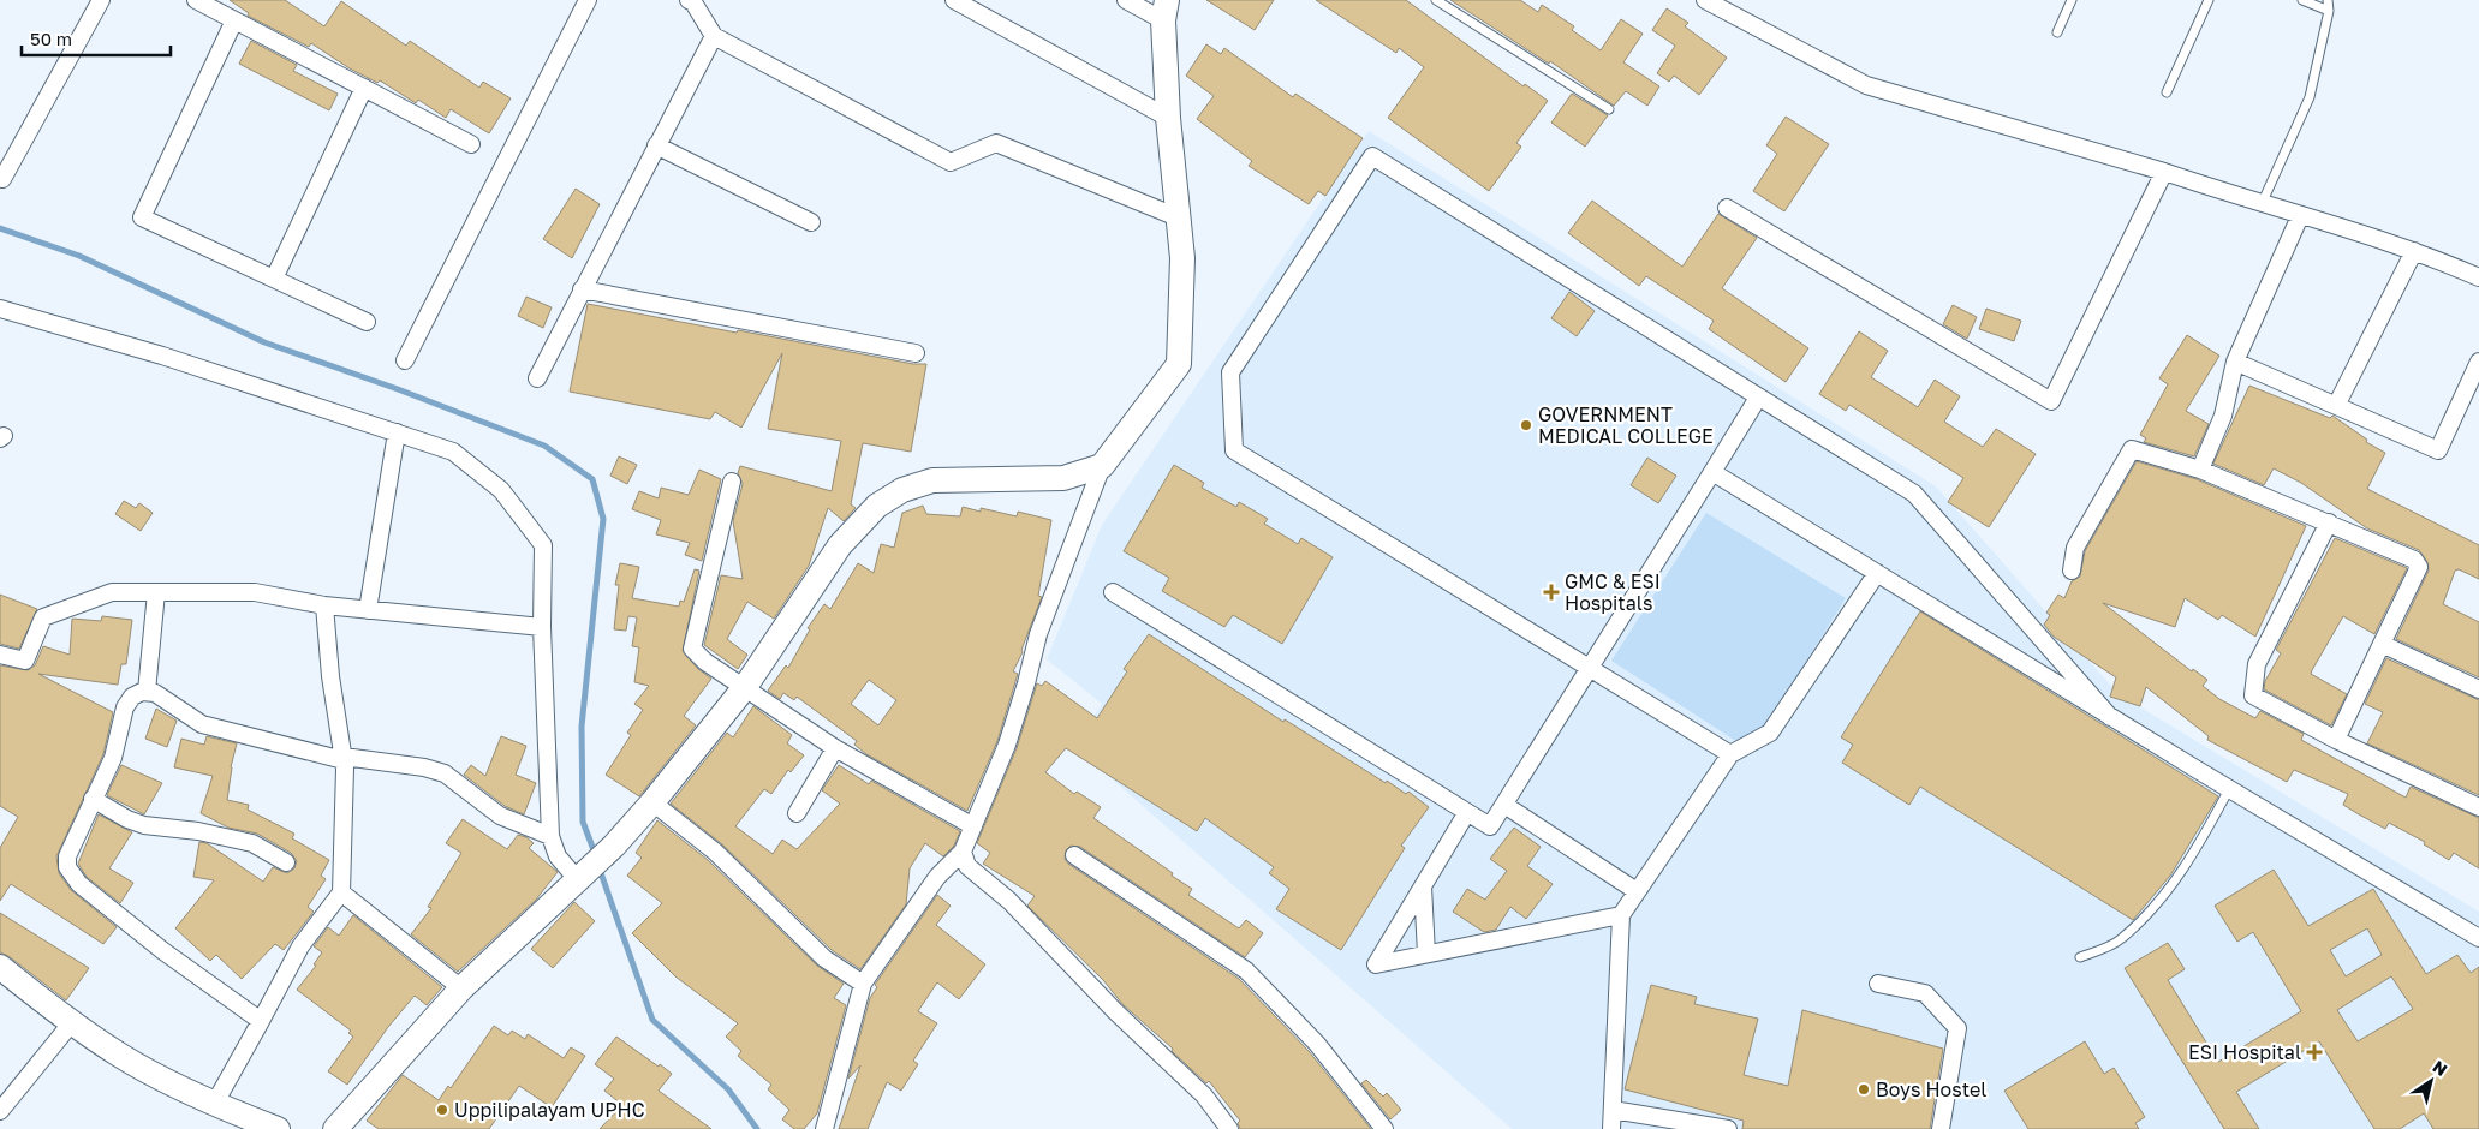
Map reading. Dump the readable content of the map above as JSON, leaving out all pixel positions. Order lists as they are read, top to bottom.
{
  "places": {
    "other": ["GOVERNMENT MEDICAL COLLEGE", "Boys Hostel", "Uppilipalayam UPHC"],
    "health": ["GMC & ESI Hospitals", "ESI Hospital"]
  },
  "scale_bar": "50 m",
  "north": "top right"
}
